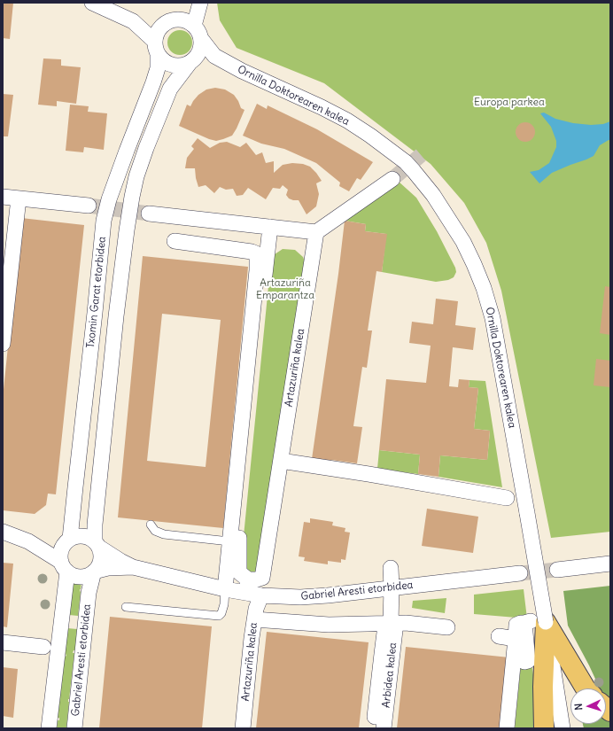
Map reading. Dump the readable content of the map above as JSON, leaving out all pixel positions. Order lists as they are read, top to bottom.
{
  "streets": {
    "street": [
      "Ornilla Doktorearen kalea",
      "Txomin Garat etorbidea",
      "Artazuriña kalea",
      "Gabriel Aresti etorbidea",
      "Arbidea kalea"
    ]
  },
  "crossings": [
    ["Ornilla Doktorearen kalea", "Txomin Garat etorbidea"],
    ["Txomin Garat etorbidea", "Gabriel Aresti etorbidea"],
    ["Artazuriña kalea", "Gabriel Aresti etorbidea"],
    ["Gabriel Aresti etorbidea", "Arbidea kalea"]
  ],
  "parks": ["Europa parkea", "Artazuriña Emparantza"],
  "north": "left"
}
